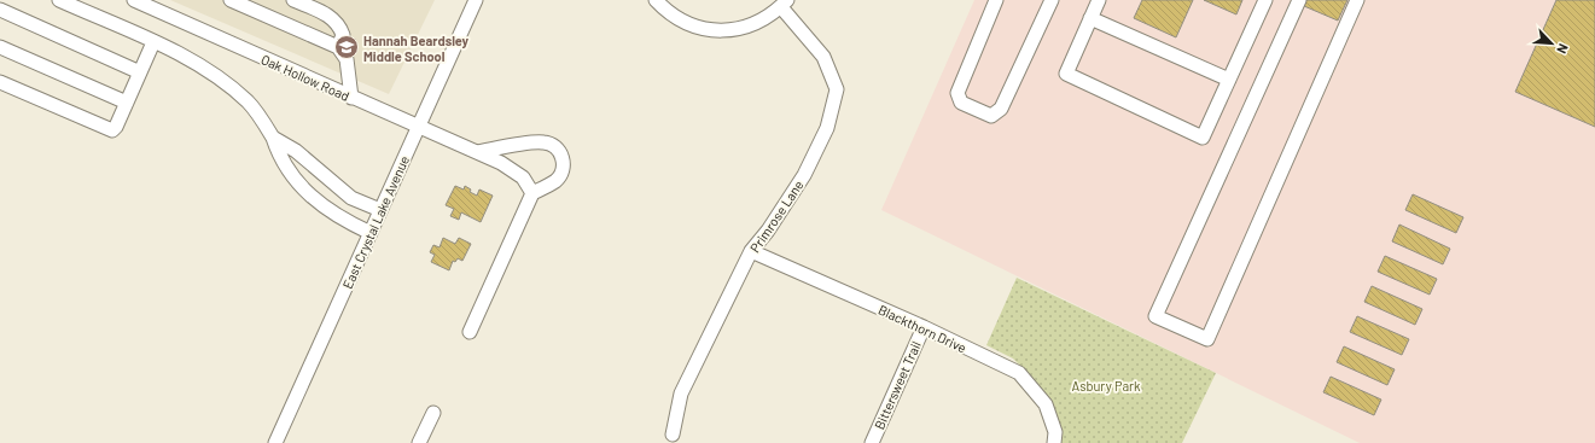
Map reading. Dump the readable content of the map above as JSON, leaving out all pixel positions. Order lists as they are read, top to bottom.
{
  "streets": {
    "street": [
      "Oak Hollow Road",
      "Primrose Lane",
      "East Crystal Lake Avenue",
      "Blackthorn Drive",
      "Bittersweet Trail"
    ]
  },
  "crossings": [
    ["Oak Hollow Road", "East Crystal Lake Avenue"],
    ["Primrose Lane", "Blackthorn Drive"],
    ["Blackthorn Drive", "Bittersweet Trail"]
  ],
  "parks": ["Asbury Park"],
  "places": {
    "school or university": ["Hannah Beardsley Middle School"]
  },
  "north": "bottom right"
}
